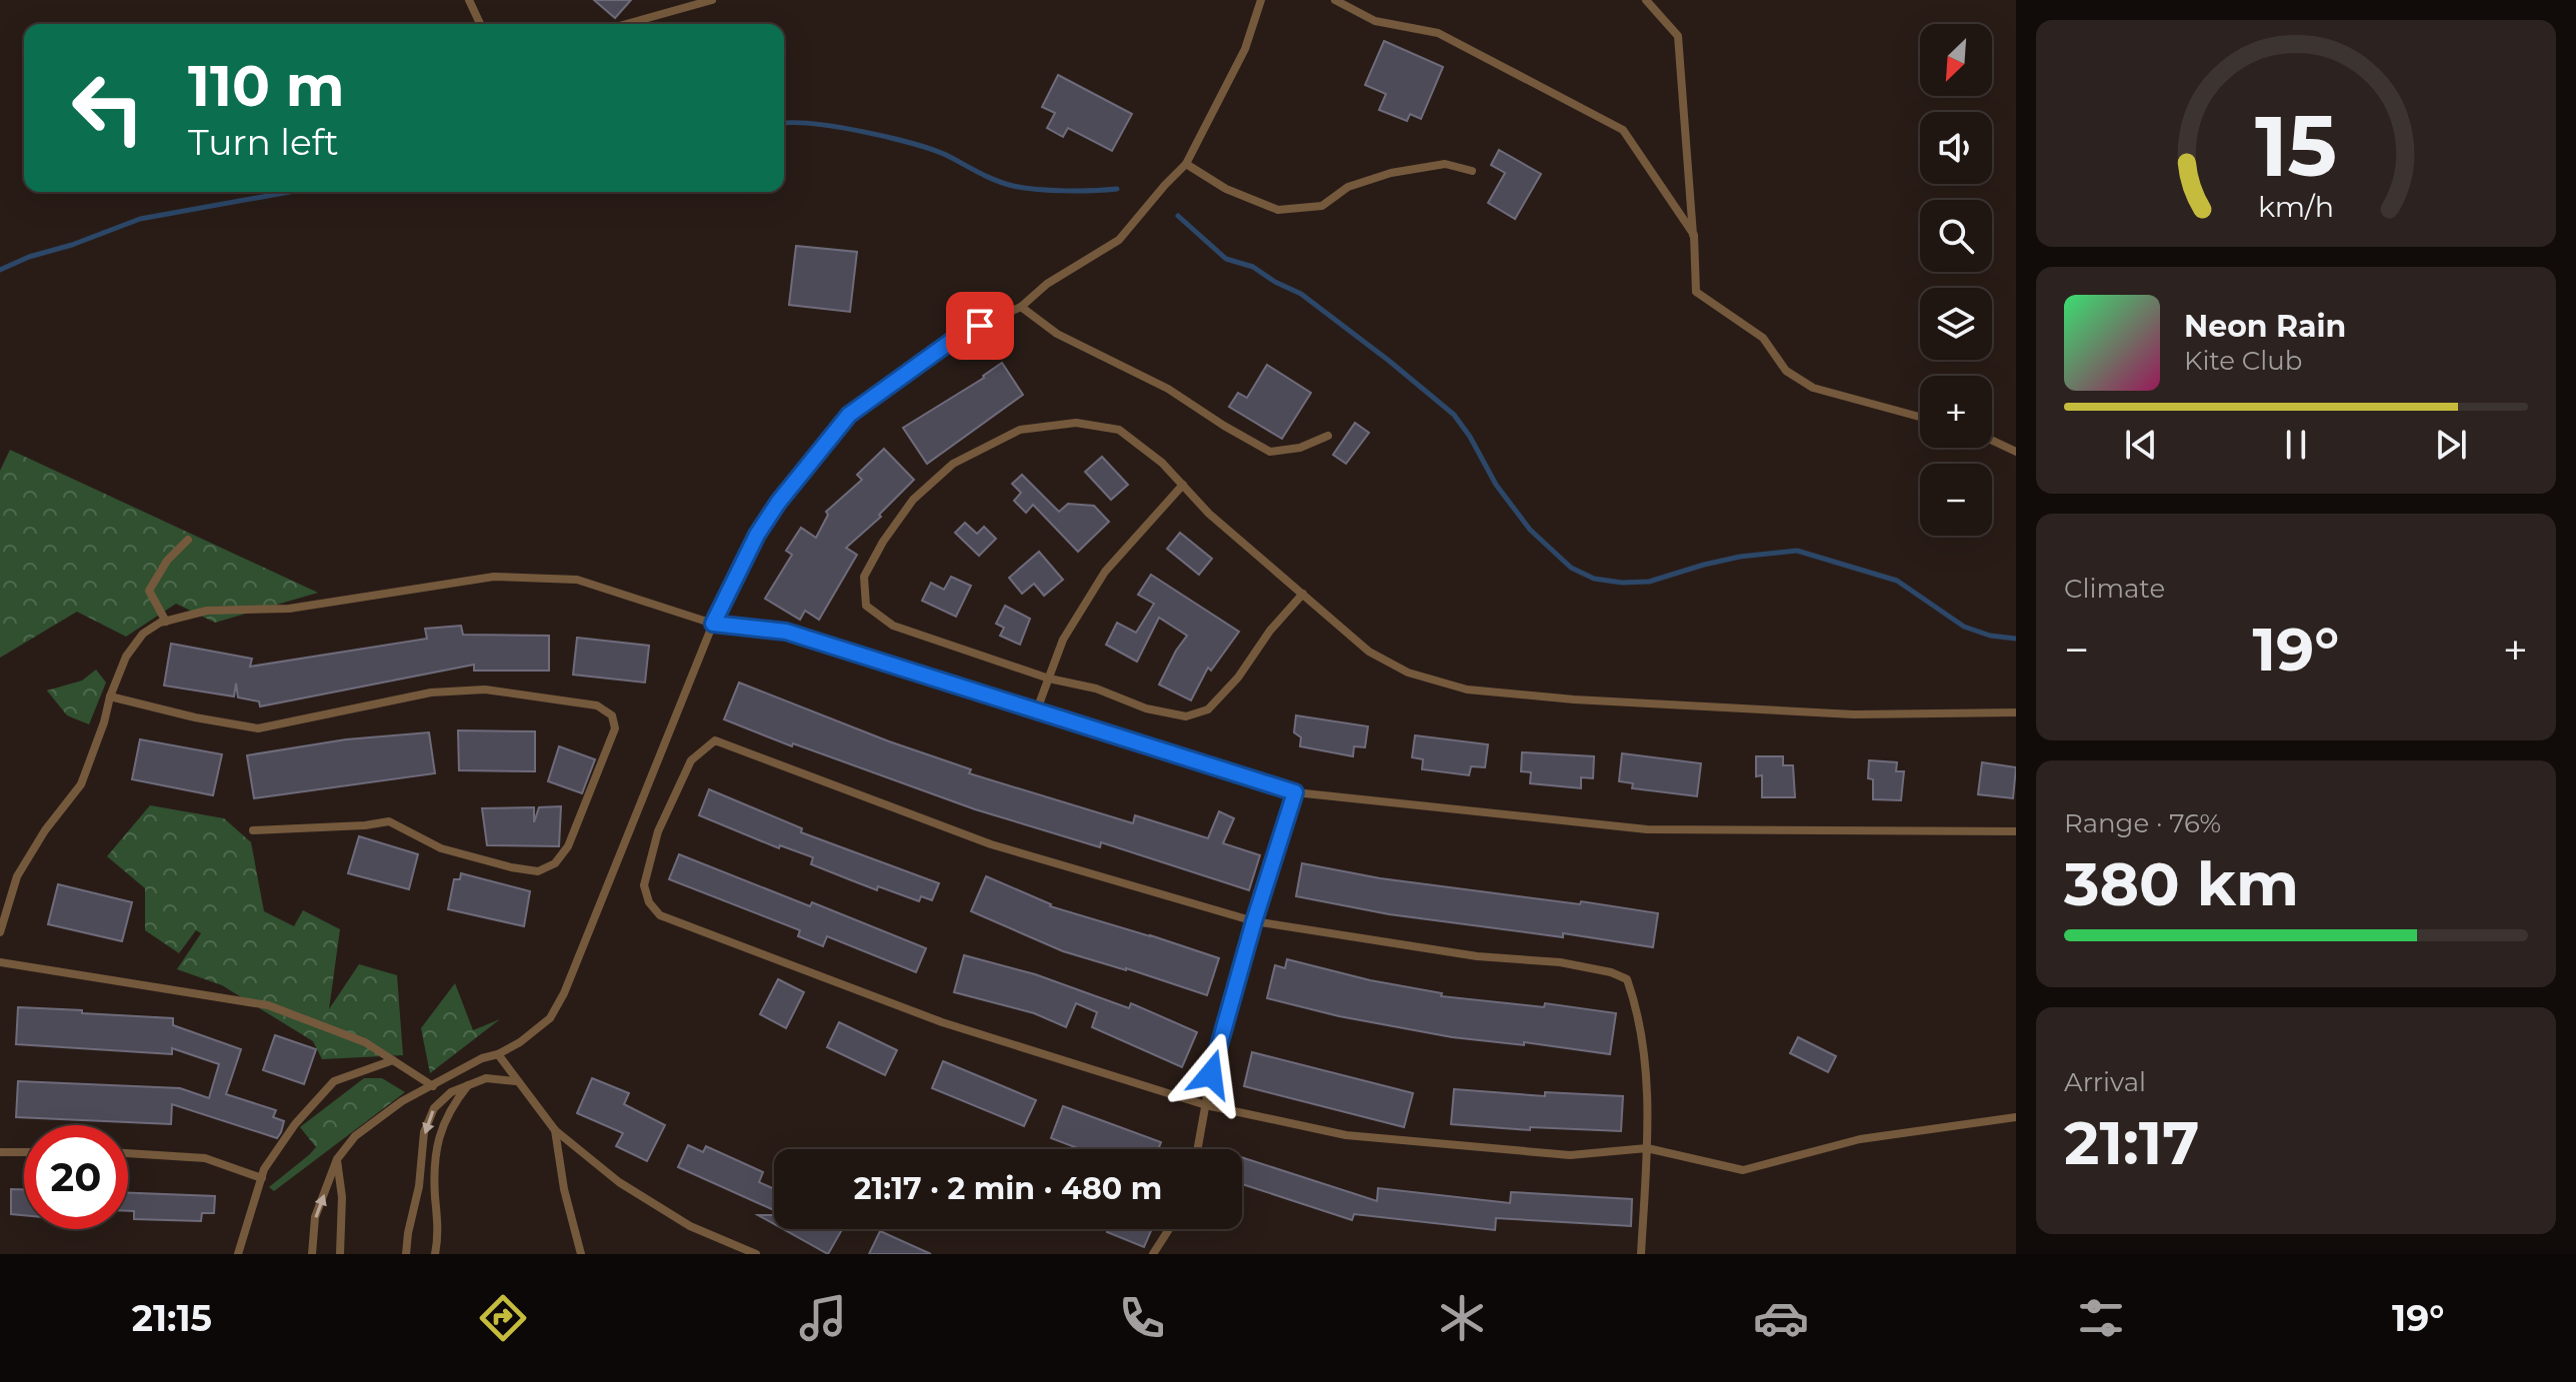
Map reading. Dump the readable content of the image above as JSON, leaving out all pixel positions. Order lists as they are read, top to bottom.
{
  "north": "bottom left",
  "page": {
    "map_buttons": ["+", "−"],
    "turn": ["110 m", "Turn left"],
    "song": ["Neon Rain", "Kite Club"],
    "tile": [
      "Climate",
      ["Range · 76%", "380 km"],
      ["Arrival", "21:17"]
    ],
    "heat": ["−", "19°", "+"],
    "limit": "20",
    "trip": "21:17 · 2 min · 480 m",
    "tabs": ["21:15", "19°"],
    "gauge": ["15", "km/h"]
  }
}
